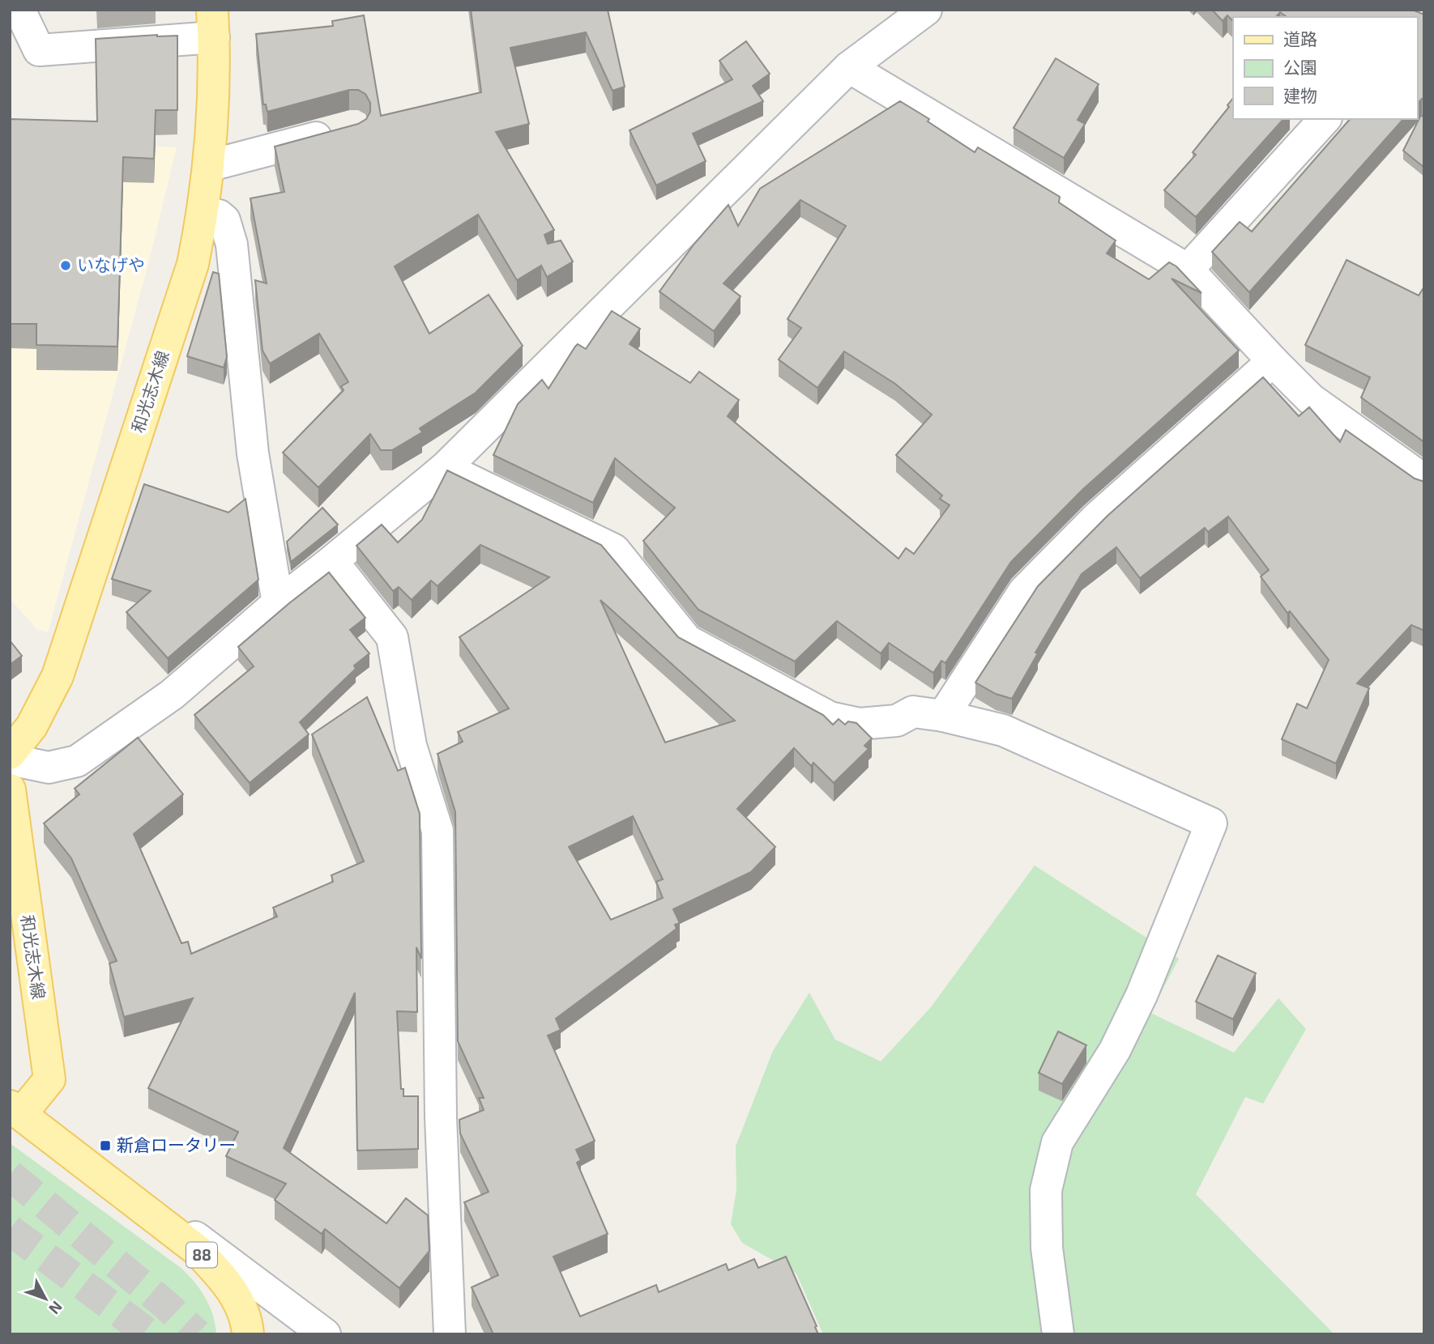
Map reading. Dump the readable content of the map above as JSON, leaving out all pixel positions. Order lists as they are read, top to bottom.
{
  "streets": {
    "main road": ["和光志木線", "88"]
  },
  "crossings": [
    ["和光志木線", "88"]
  ],
  "places": {
    "other": ["いなげや"],
    "transit": ["新倉ロータリー"]
  },
  "legend": ["道路", "公園", "建物"],
  "north": "bottom right"
}
